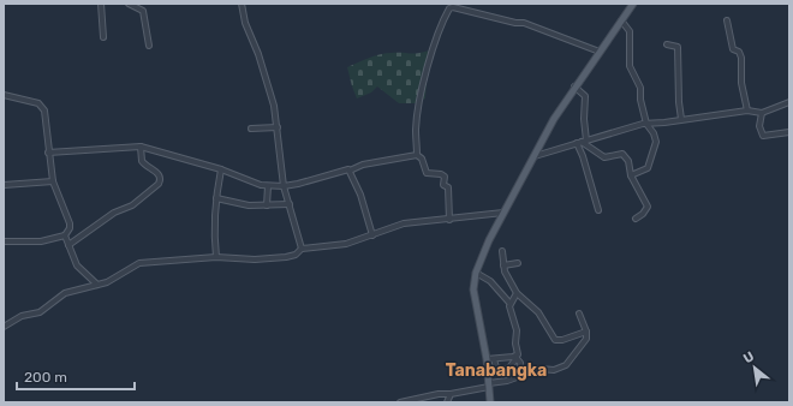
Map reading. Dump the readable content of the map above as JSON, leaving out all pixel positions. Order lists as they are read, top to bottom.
{
  "districts": ["Tanabangka"],
  "scale_bar": "200 m",
  "north": "top left"
}
